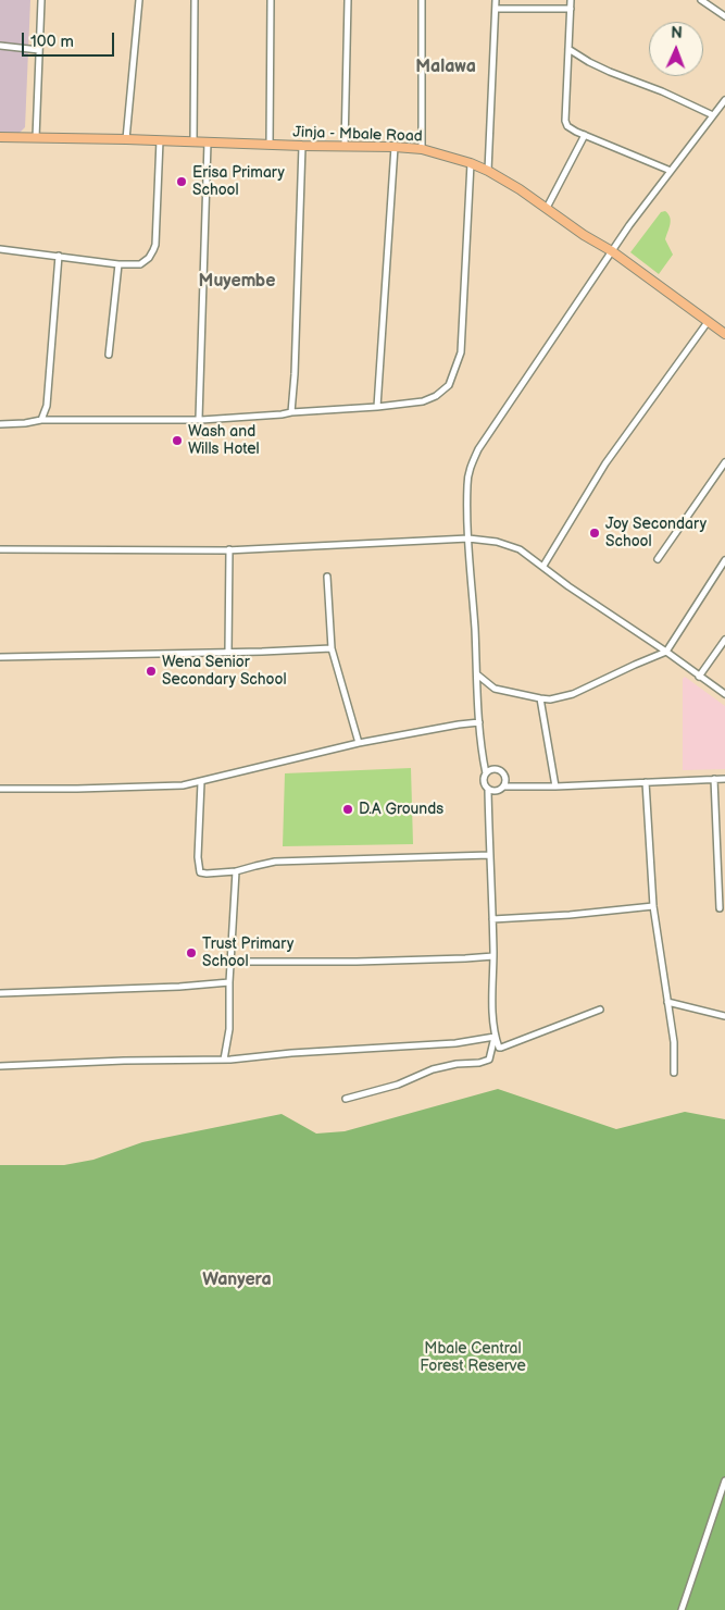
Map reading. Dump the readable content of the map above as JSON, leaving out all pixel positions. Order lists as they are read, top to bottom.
{
  "streets": {
    "main road": ["Jinja - Mbale Road"]
  },
  "districts": ["Malawa", "Muyembe", "Wanyera"],
  "parks": ["Mbale Central Forest Reserve"],
  "places": [
    "Erisa Primary School",
    "Wash and Wills Hotel",
    "Joy Secondary School",
    "Wena Senior Secondary School",
    "D.A Grounds",
    "Trust Primary School"
  ],
  "scale_bar": "100 m",
  "north": "top"
}
